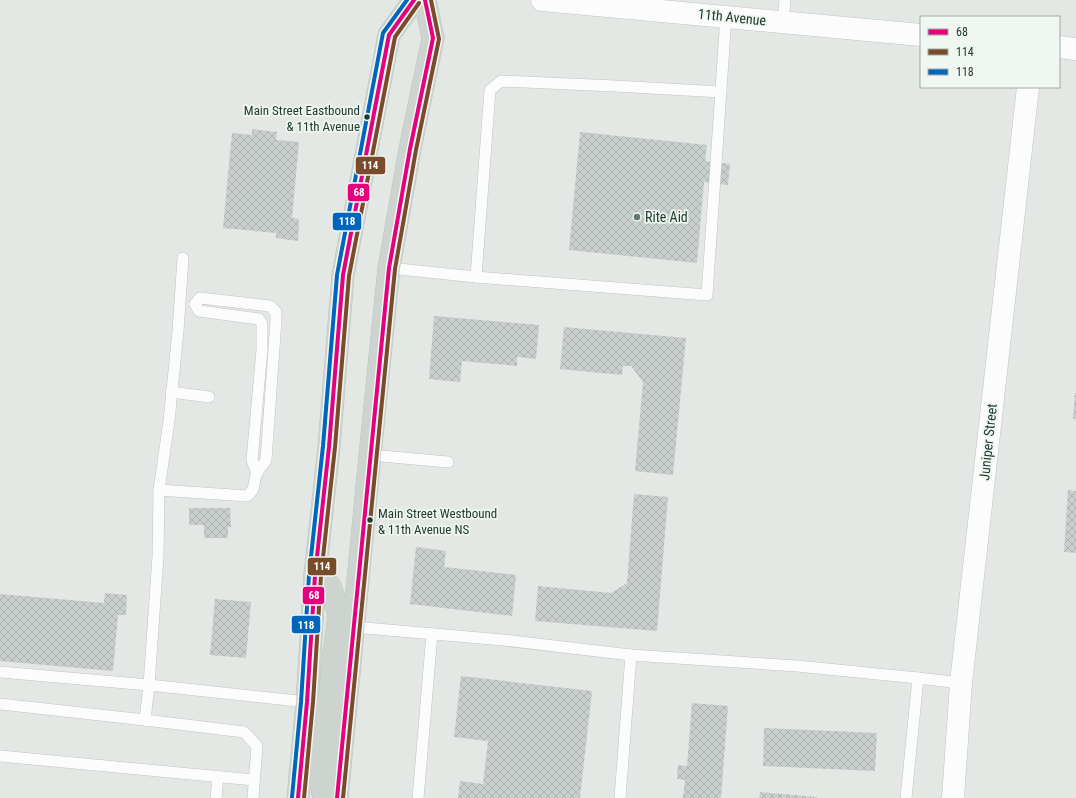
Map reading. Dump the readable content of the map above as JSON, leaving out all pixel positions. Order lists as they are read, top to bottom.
{
  "streets": {
    "street": ["11th Avenue", "Juniper Street"]
  },
  "places": ["Main Street Eastbound & 11th Avenue", "Rite Aid", "Main Street Westbound & 11th Avenue NS"],
  "lines": ["transit line 68", "transit line 114", "transit line 118"],
  "legend": ["68", "114", "118"]
}
